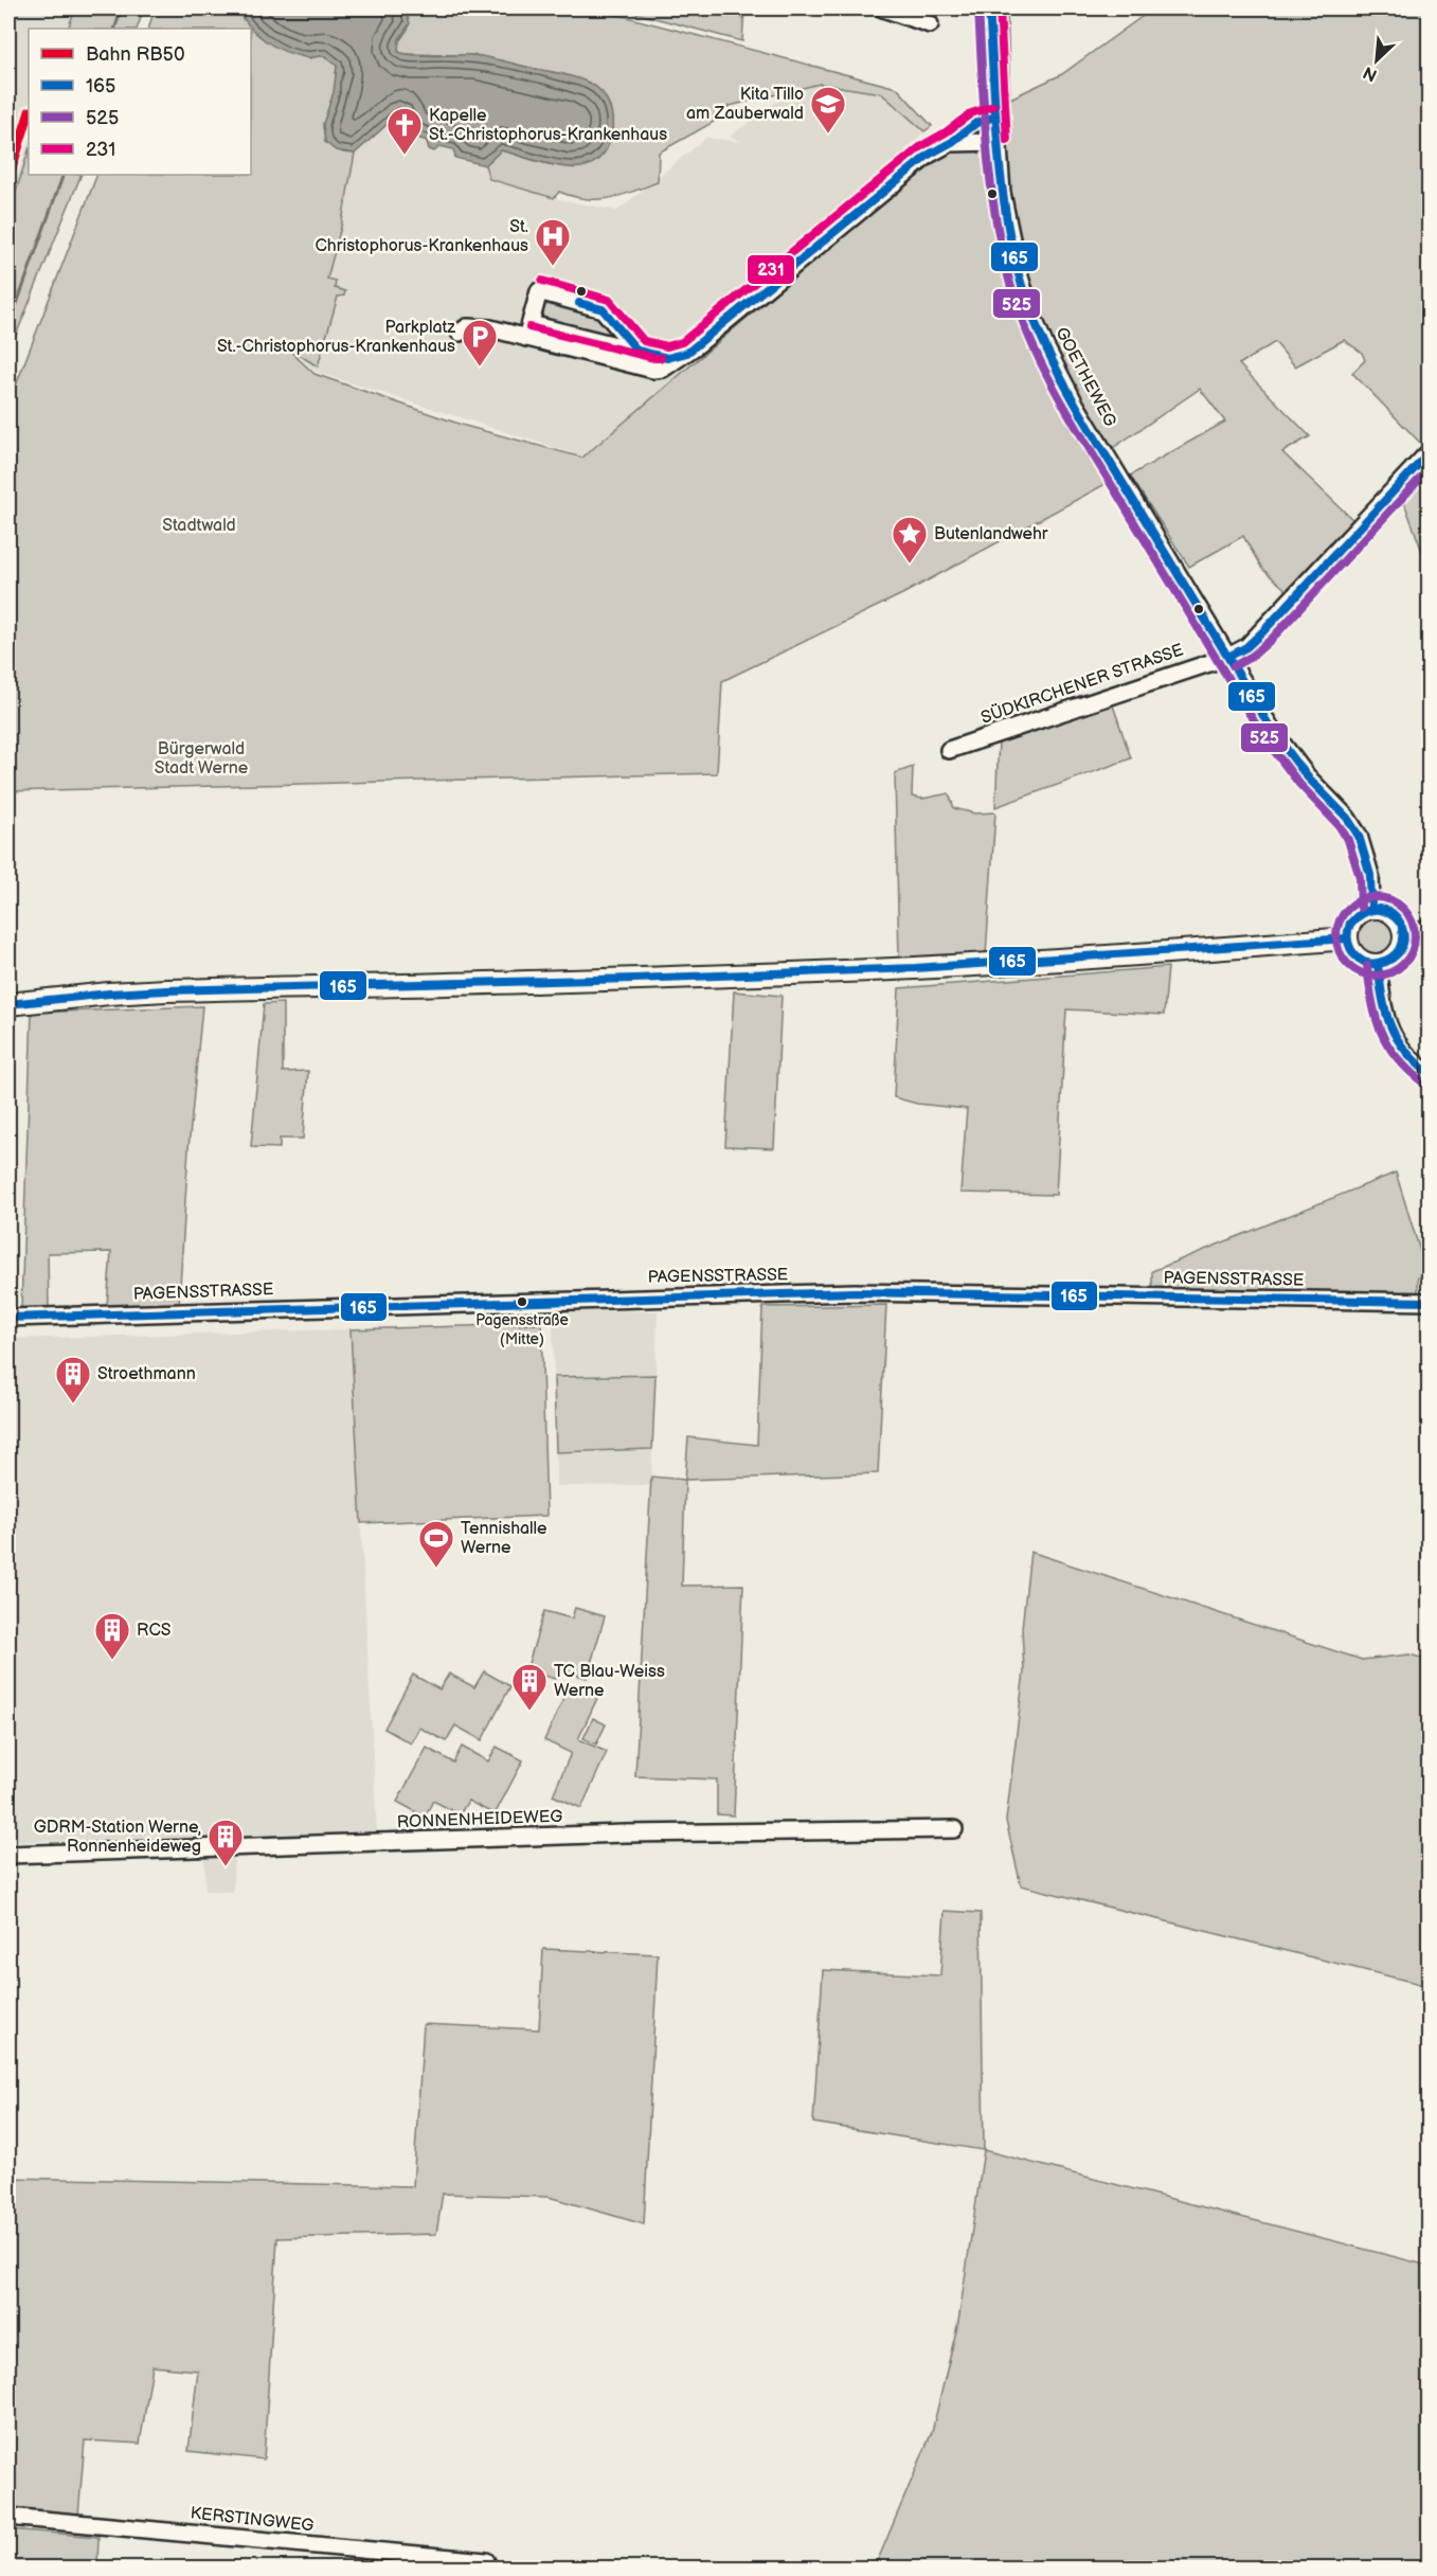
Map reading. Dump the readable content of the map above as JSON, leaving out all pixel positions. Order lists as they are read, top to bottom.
{
  "streets": {
    "street": [
      "GOETHEWEG",
      "SÜDKIRCHENER STRASSE",
      "PAGENSSTRASSE",
      "RONNENHEIDEWEG",
      "KERSTINGWEG"
    ]
  },
  "crossings": [
    ["GOETHEWEG", "SÜDKIRCHENER STRASSE"]
  ],
  "parks": ["Stadtwald", "Bürgerwald Stadt Werne"],
  "places": {
    "school or university": ["Kita Tillo am Zauberwald"],
    "church": ["Kapelle St.-Christophorus-Krankenhaus"],
    "hospital": ["St. Christophorus-Krankenhaus"],
    "parking": ["Parkplatz St.-Christophorus-Krankenhaus"],
    "place": ["Butenlandwehr"],
    "other": ["Pagensstraße (Mitte)"],
    "building": [
      "Stroethmann",
      "RCS",
      "TC Blau-Weiss Werne",
      "GDRM-Station Werne, Ronnenheideweg"
    ],
    "sports": ["Tennishalle Werne"]
  },
  "lines": [
    "transit line 165",
    "transit line 231",
    "transit line 525",
    "rail line RB50"
  ],
  "legend": [
    "Bahn RB50",
    "165",
    "525",
    "231"
  ],
  "north": "bottom left"
}
